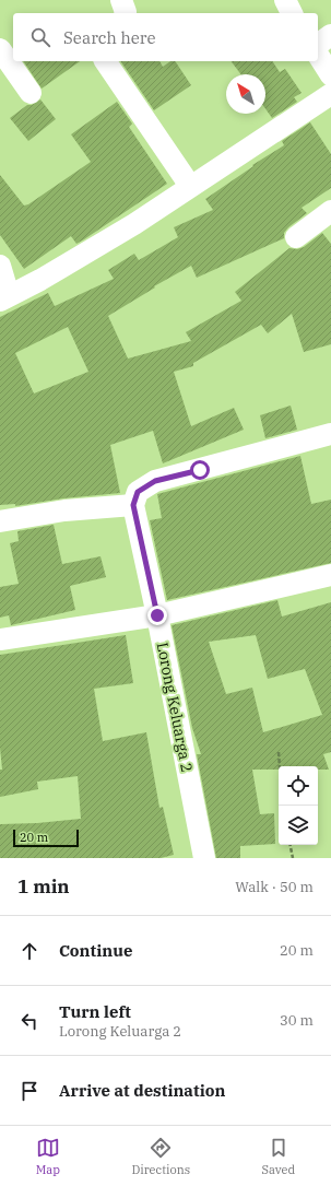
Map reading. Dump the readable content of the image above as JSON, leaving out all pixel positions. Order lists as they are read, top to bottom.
{
  "streets": {
    "street": ["Lorong Keluarga 2"]
  },
  "scale_bar": "20 m",
  "north": "top left",
  "page": {
    "search": "Search here",
    "scale": "20 m",
    "heading": ["1 min", "Walk · 50 m"],
    "list": [
      ["Continue", "20 m"],
      ["Turn left", "Lorong Keluarga 2", "30 m"],
      "Arrive at destination"
    ],
    "nav": ["Map", "Directions", "Saved"]
  }
}
